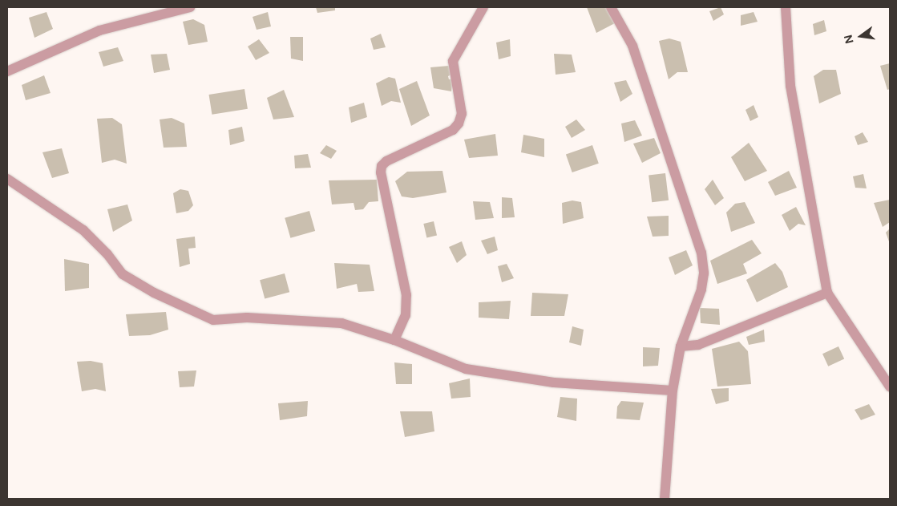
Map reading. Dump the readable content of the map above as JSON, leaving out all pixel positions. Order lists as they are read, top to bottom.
{
  "north": "left"
}
